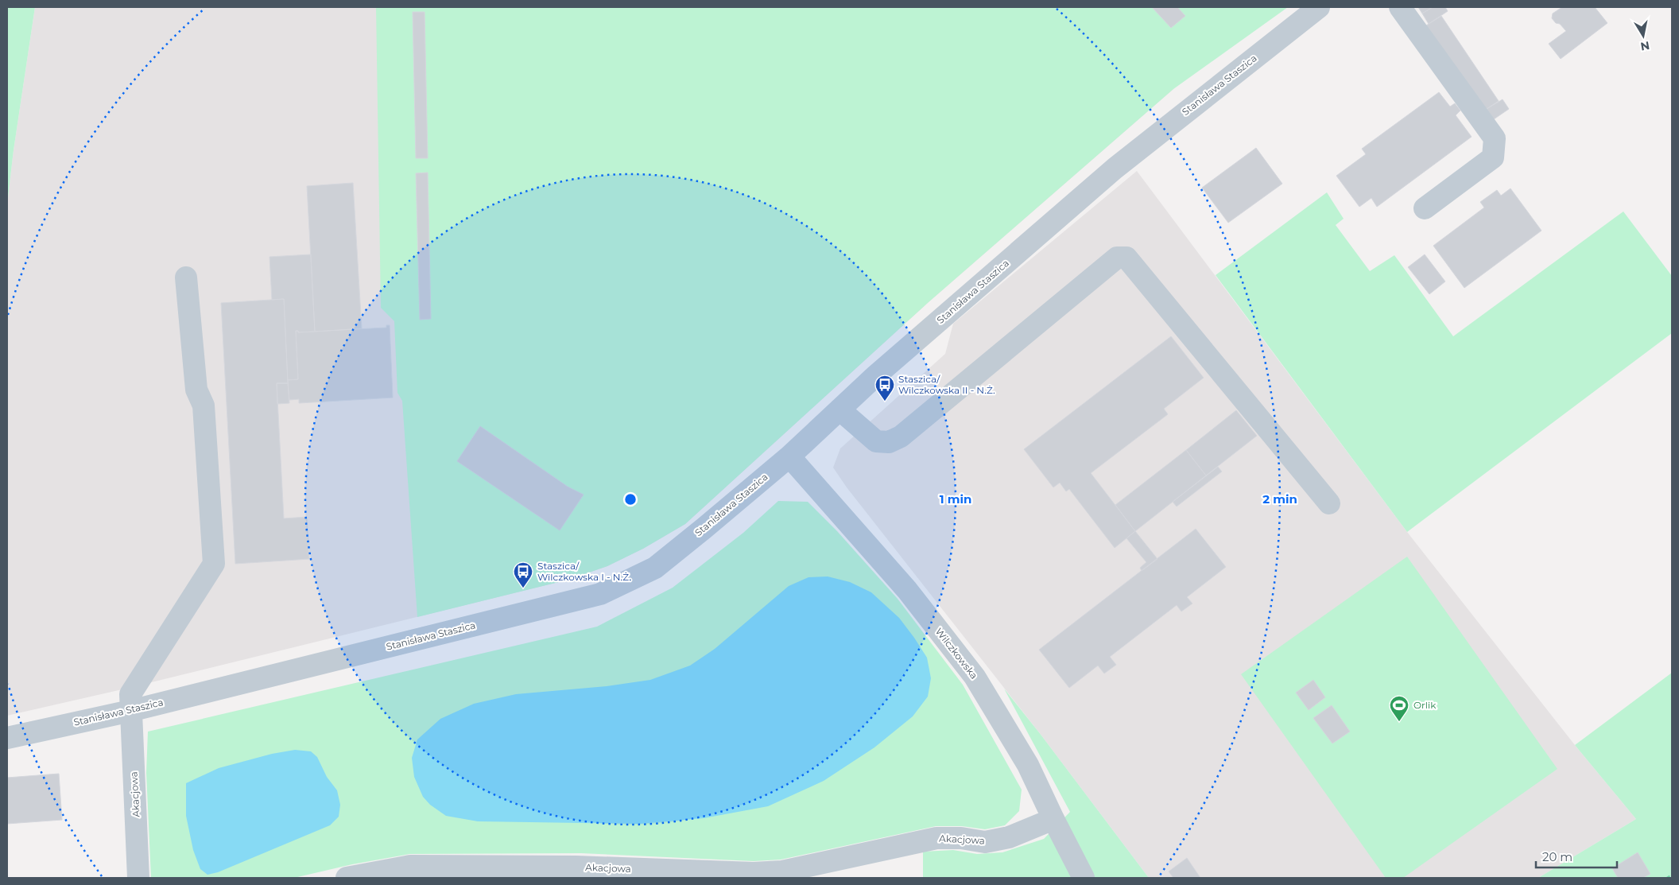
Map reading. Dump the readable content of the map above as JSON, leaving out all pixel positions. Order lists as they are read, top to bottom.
{
  "streets": {
    "street": ["Stanisława Staszica", "Wilczkowska", "Akacjowa"]
  },
  "crossings": [
    ["Stanisława Staszica", "Wilczkowska"],
    ["Stanisława Staszica", "Akacjowa"],
    ["Wilczkowska", "Akacjowa"]
  ],
  "places": {
    "bus stop": ["Staszica/ Wilczkowska II - N.Ż.", "Staszica/ Wilczkowska I - N.Ż."],
    "sports": ["Orlik"]
  },
  "scale_bar": "20 m",
  "north": "bottom",
  "rings": ["1 min", "2 min"]
}
